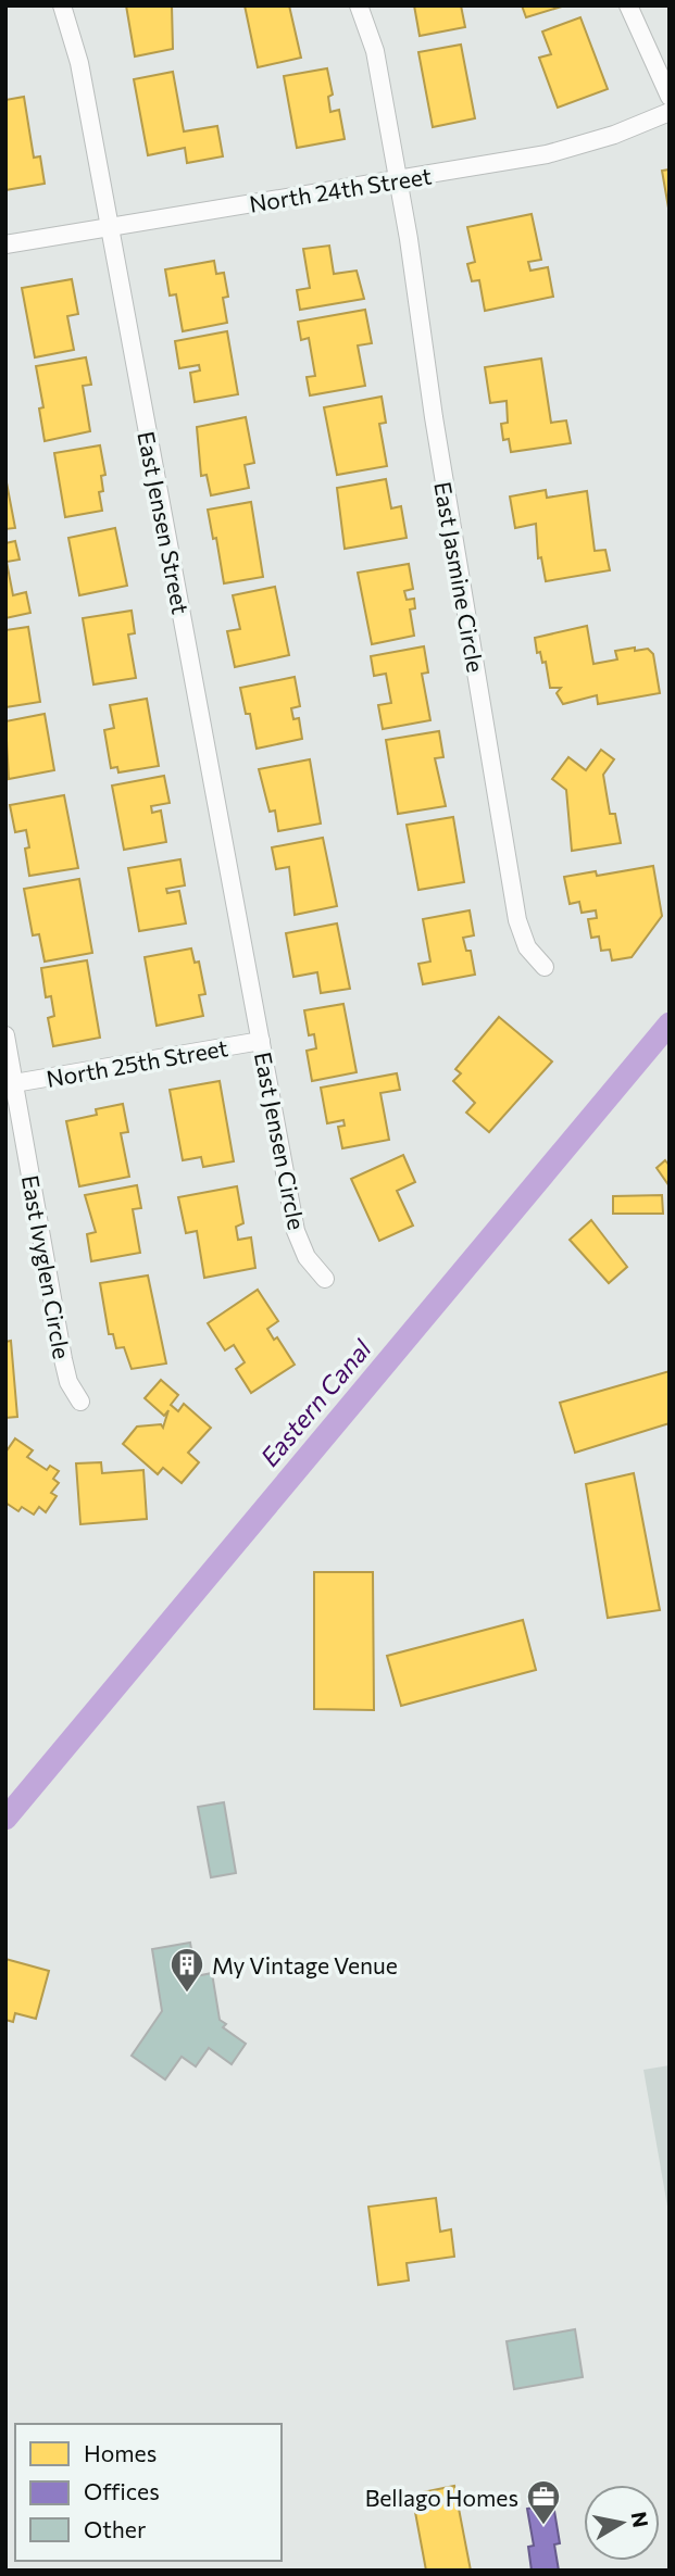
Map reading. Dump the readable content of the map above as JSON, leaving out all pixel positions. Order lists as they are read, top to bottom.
{
  "streets": {
    "street": [
      "North 24th Street",
      "East Jensen Street",
      "East Jasmine Circle",
      "North 25th Street",
      "East Jensen Circle",
      "East Ivyglen Circle"
    ]
  },
  "crossings": [
    ["North 24th Street", "East Jensen Street"],
    ["North 24th Street", "East Jasmine Circle"],
    ["East Jensen Street", "North 25th Street"],
    ["East Jensen Street", "East Jensen Circle"],
    ["North 25th Street", "East Jensen Circle"],
    ["North 25th Street", "East Ivyglen Circle"]
  ],
  "water": ["Eastern Canal"],
  "places": {
    "building": ["My Vintage Venue"],
    "office": ["Bellago Homes"]
  },
  "legend": ["Homes", "Offices", "Other"],
  "north": "right"
}
